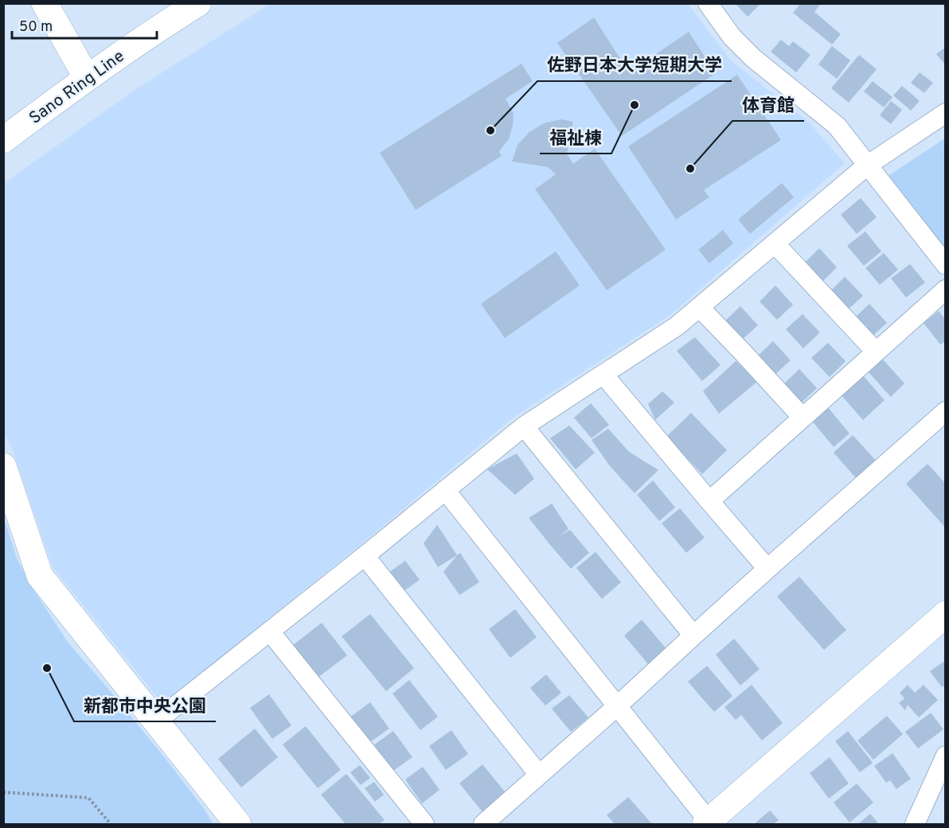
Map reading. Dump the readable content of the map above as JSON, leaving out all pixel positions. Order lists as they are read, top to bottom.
{
  "streets": {
    "street": ["Sano Ring Line"]
  },
  "places": [
    "福祉棟",
    "佐野日本大学短期大学",
    "体育館",
    "新都市中央公園"
  ],
  "scale_bar": "50 m"
}
